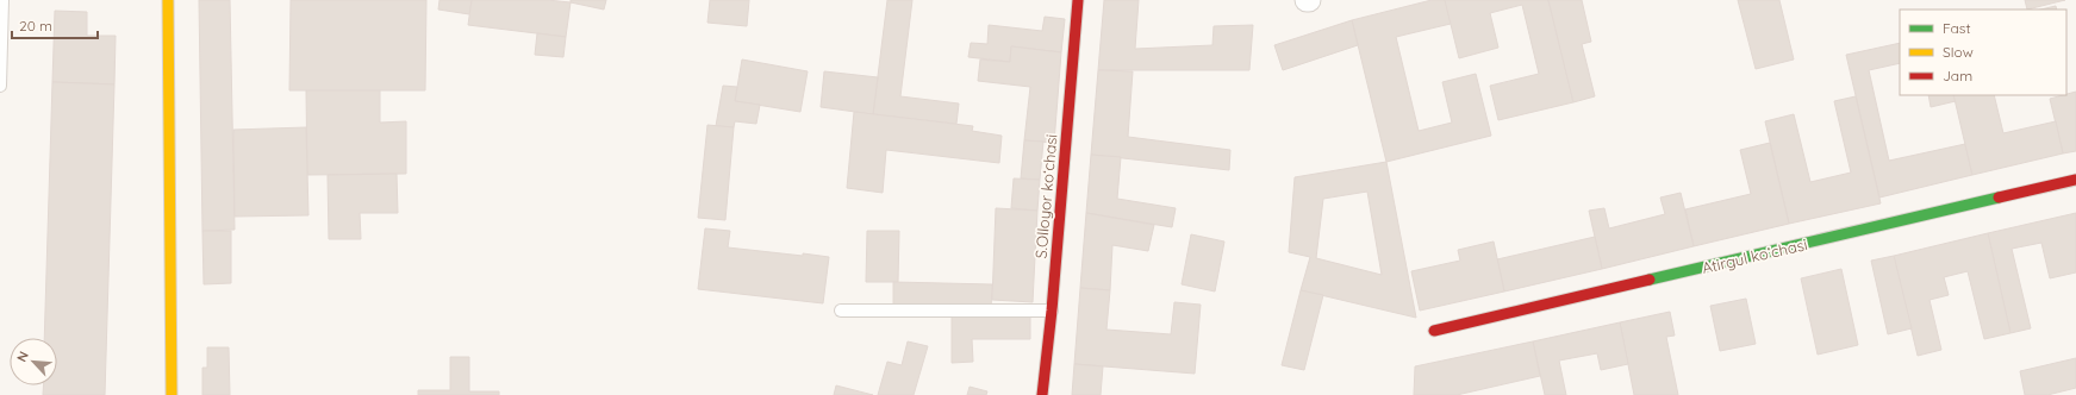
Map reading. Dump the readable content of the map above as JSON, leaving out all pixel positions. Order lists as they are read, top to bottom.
{
  "streets": {
    "street": ["S.Olloyor koʻchasi", "Atirgul koʻchasi"]
  },
  "legend": ["Fast", "Slow", "Jam"],
  "scale_bar": "20 m",
  "north": "top left"
}
